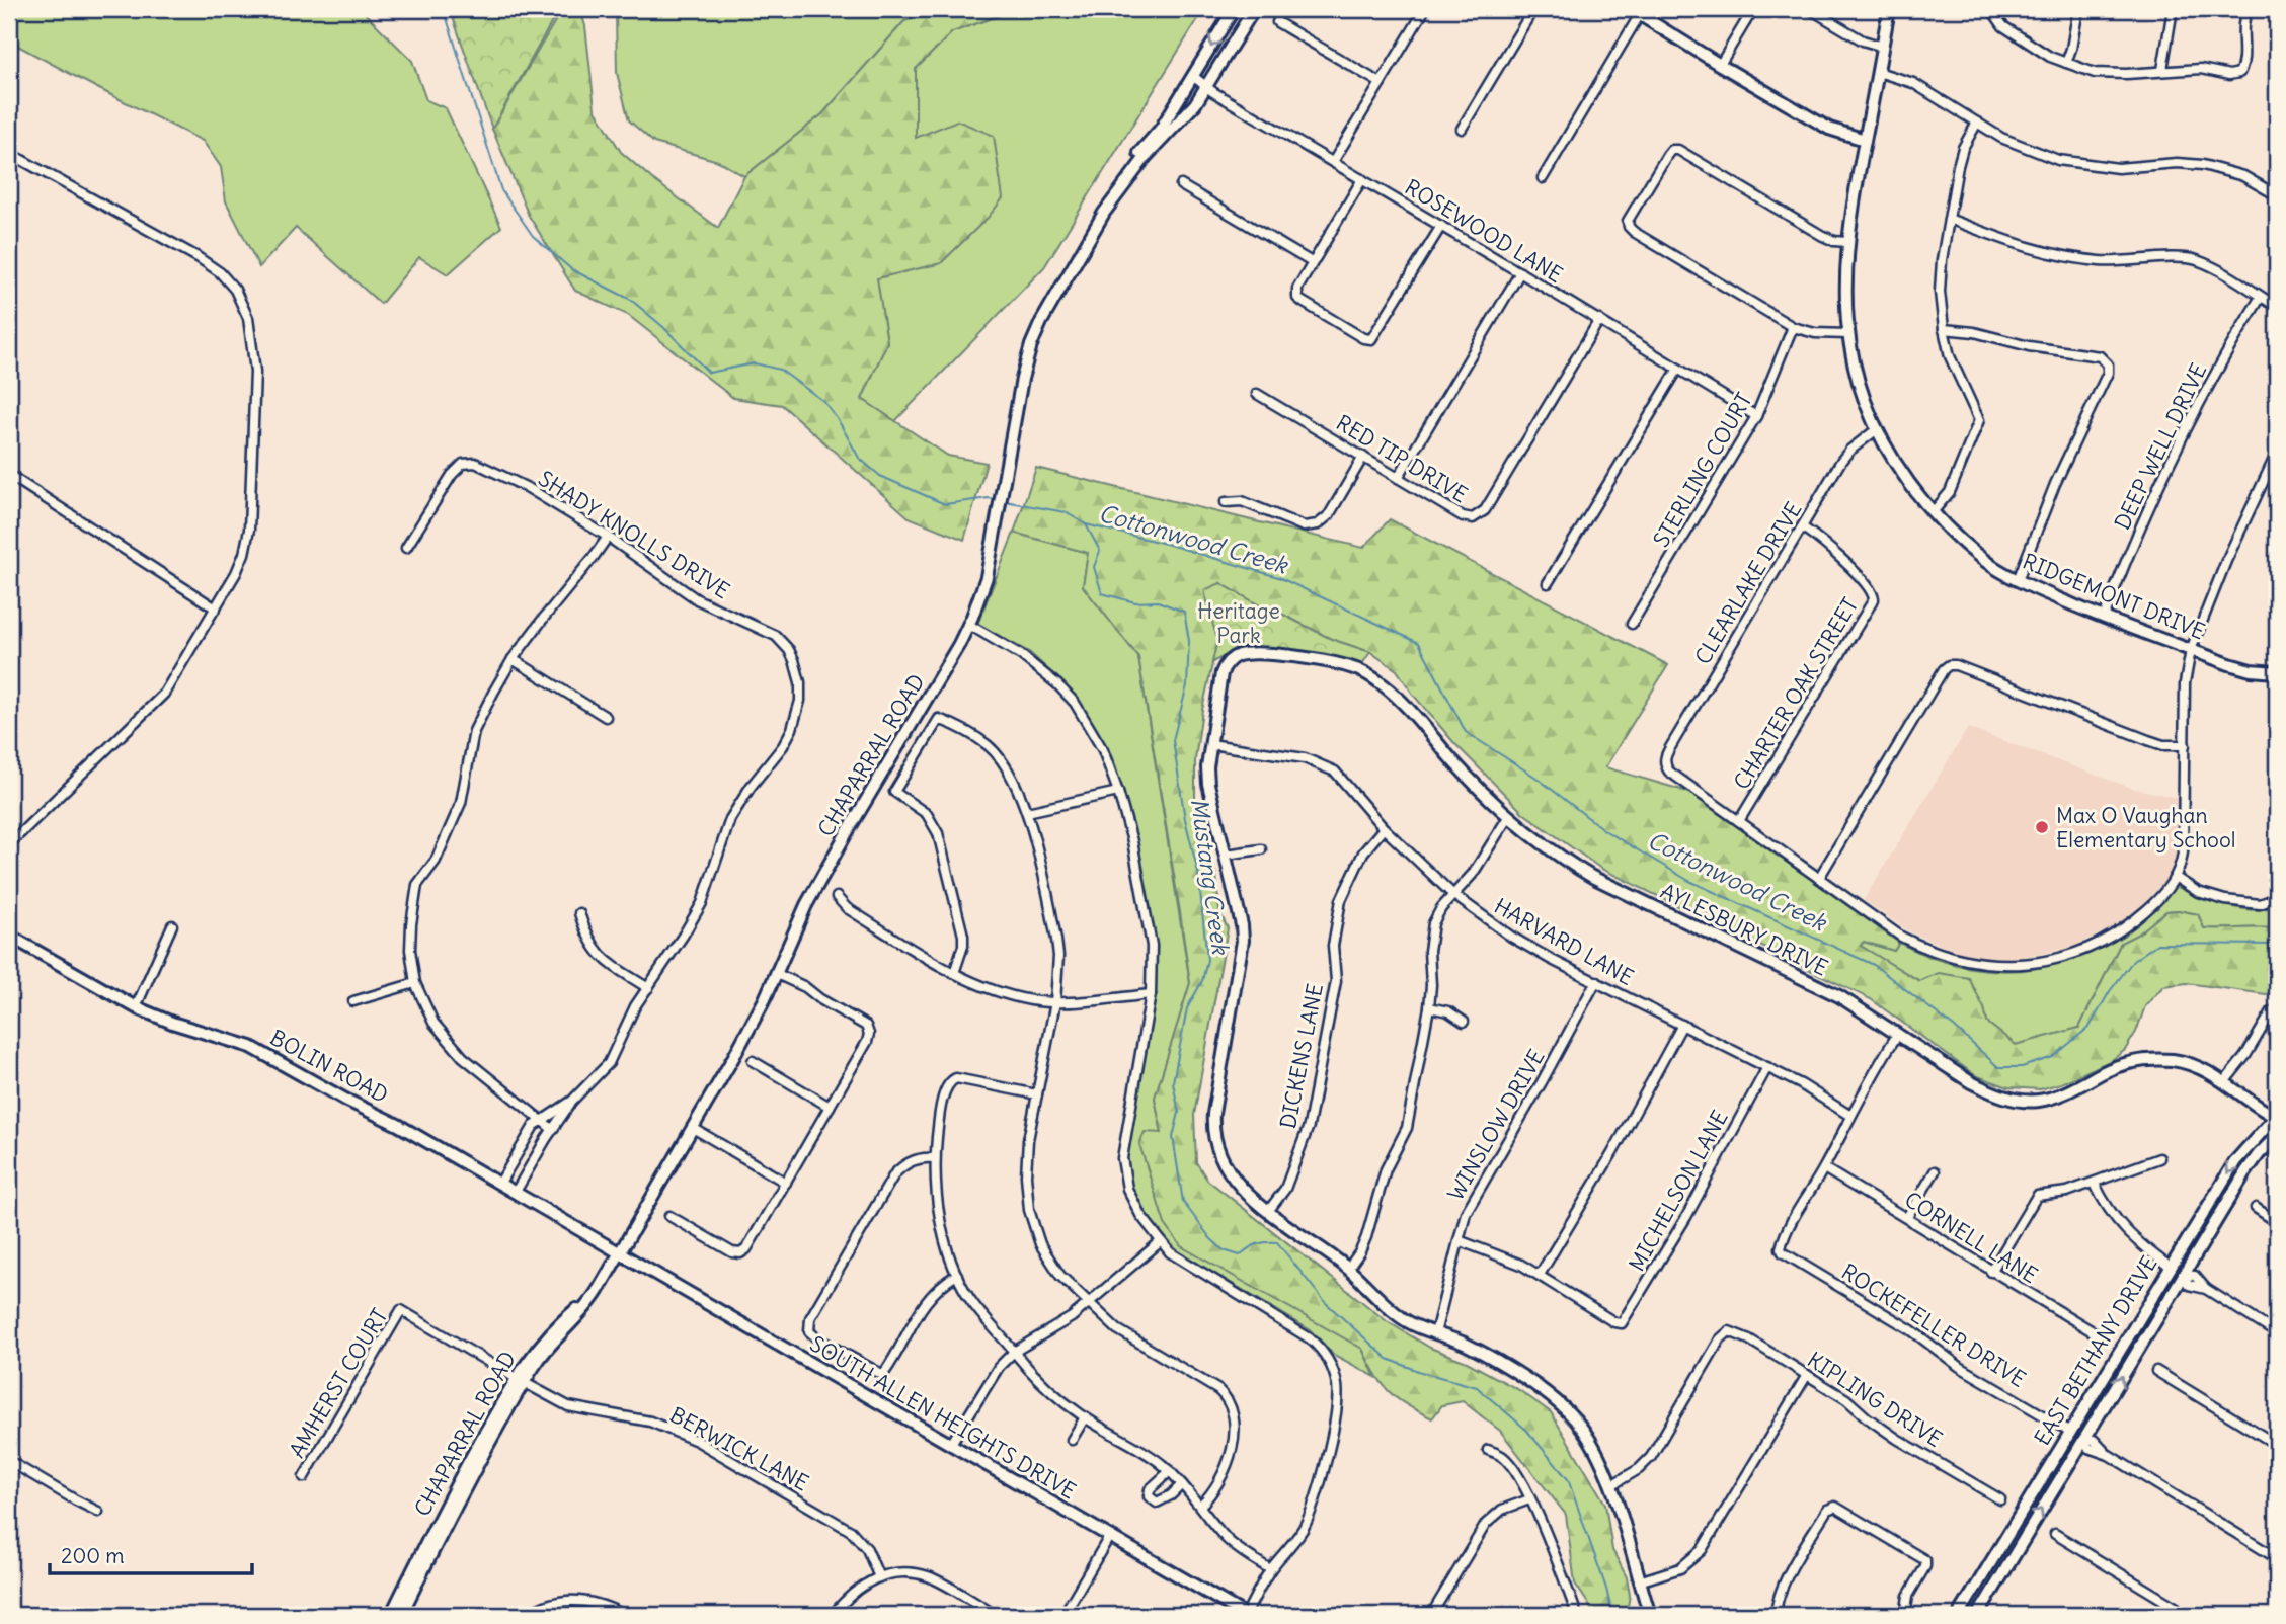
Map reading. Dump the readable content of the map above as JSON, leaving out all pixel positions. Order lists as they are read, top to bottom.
{
  "streets": {
    "main road": [
      "RIDGEMONT DRIVE",
      "CHAPARRAL ROAD",
      "AYLESBURY DRIVE",
      "BOLIN ROAD",
      "EAST BETHANY DRIVE",
      "SOUTH ALLEN HEIGHTS DRIVE"
    ],
    "street": [
      "ROSEWOOD LANE",
      "DEEP WELL DRIVE",
      "RED TIP DRIVE",
      "STERLING COURT",
      "SHADY KNOLLS DRIVE",
      "CLEARLAKE DRIVE",
      "CHARTER OAK STREET",
      "HARVARD LANE",
      "DICKENS LANE",
      "WINSLOW DRIVE",
      "MICHELSON LANE",
      "CORNELL LANE",
      "ROCKEFELLER DRIVE",
      "AMHERST COURT",
      "KIPLING DRIVE",
      "BERWICK LANE"
    ]
  },
  "crossings": [
    ["ROSEWOOD LANE", "RED TIP DRIVE"],
    ["ROSEWOOD LANE", "STERLING COURT"],
    ["ROSEWOOD LANE", "CHAPARRAL ROAD"],
    ["DEEP WELL DRIVE", "RIDGEMONT DRIVE"],
    ["CLEARLAKE DRIVE", "RIDGEMONT DRIVE"],
    ["CLEARLAKE DRIVE", "CHARTER OAK STREET"],
    ["CHAPARRAL ROAD", "BOLIN ROAD"],
    ["CHAPARRAL ROAD", "AMHERST COURT"],
    ["CHAPARRAL ROAD", "SOUTH ALLEN HEIGHTS DRIVE"],
    ["CHAPARRAL ROAD", "BERWICK LANE"],
    ["AYLESBURY DRIVE", "HARVARD LANE"],
    ["AYLESBURY DRIVE", "EAST BETHANY DRIVE"],
    ["HARVARD LANE", "DICKENS LANE"],
    ["HARVARD LANE", "WINSLOW DRIVE"],
    ["HARVARD LANE", "MICHELSON LANE"],
    ["BOLIN ROAD", "SOUTH ALLEN HEIGHTS DRIVE"],
    ["CORNELL LANE", "ROCKEFELLER DRIVE"],
    ["ROCKEFELLER DRIVE", "EAST BETHANY DRIVE"],
    ["AMHERST COURT", "BERWICK LANE"]
  ],
  "water": ["Cottonwood Creek", "Mustang Creek"],
  "parks": ["Heritage Park"],
  "places": ["Max O Vaughan Elementary School"],
  "scale_bar": "200 m"
}
